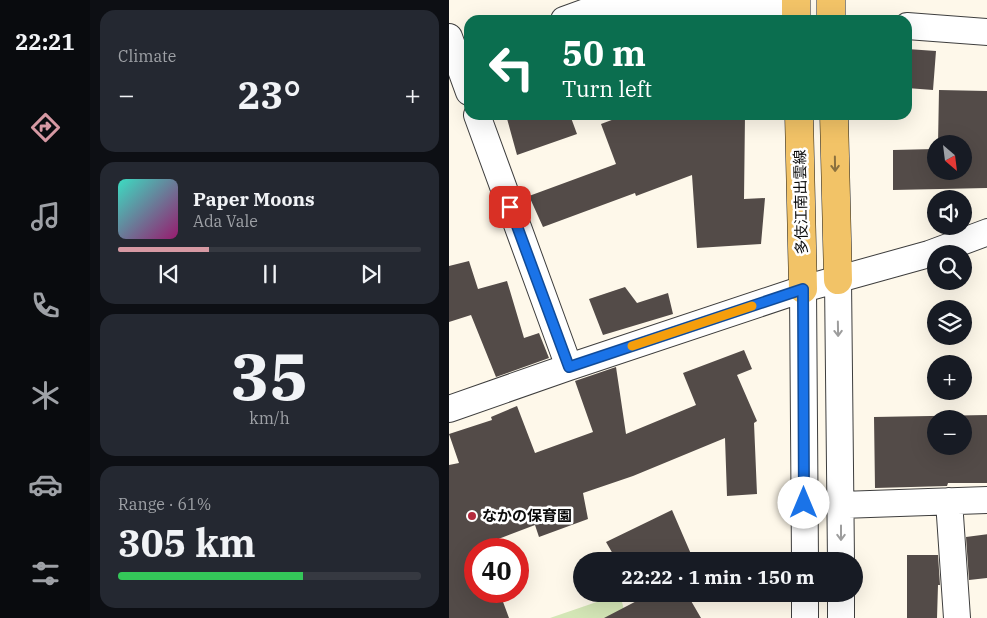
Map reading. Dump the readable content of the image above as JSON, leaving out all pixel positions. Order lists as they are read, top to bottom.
{
  "streets": {
    "main road": ["多伎江南出雲線"]
  },
  "places": ["なかの保育園"],
  "north": "bottom right",
  "page": {
    "tabs": "22:21",
    "tile": [
      "Climate",
      ["35", "km/h"],
      ["Range · 61%", "305 km"]
    ],
    "turn": ["50 m", "Turn left"],
    "heat": ["−", "23°", "+"],
    "map_buttons": ["+", "−"],
    "song": ["Paper Moons", "Ada Vale"],
    "limit": "40",
    "trip": "22:22 · 1 min · 150 m"
  }
}
